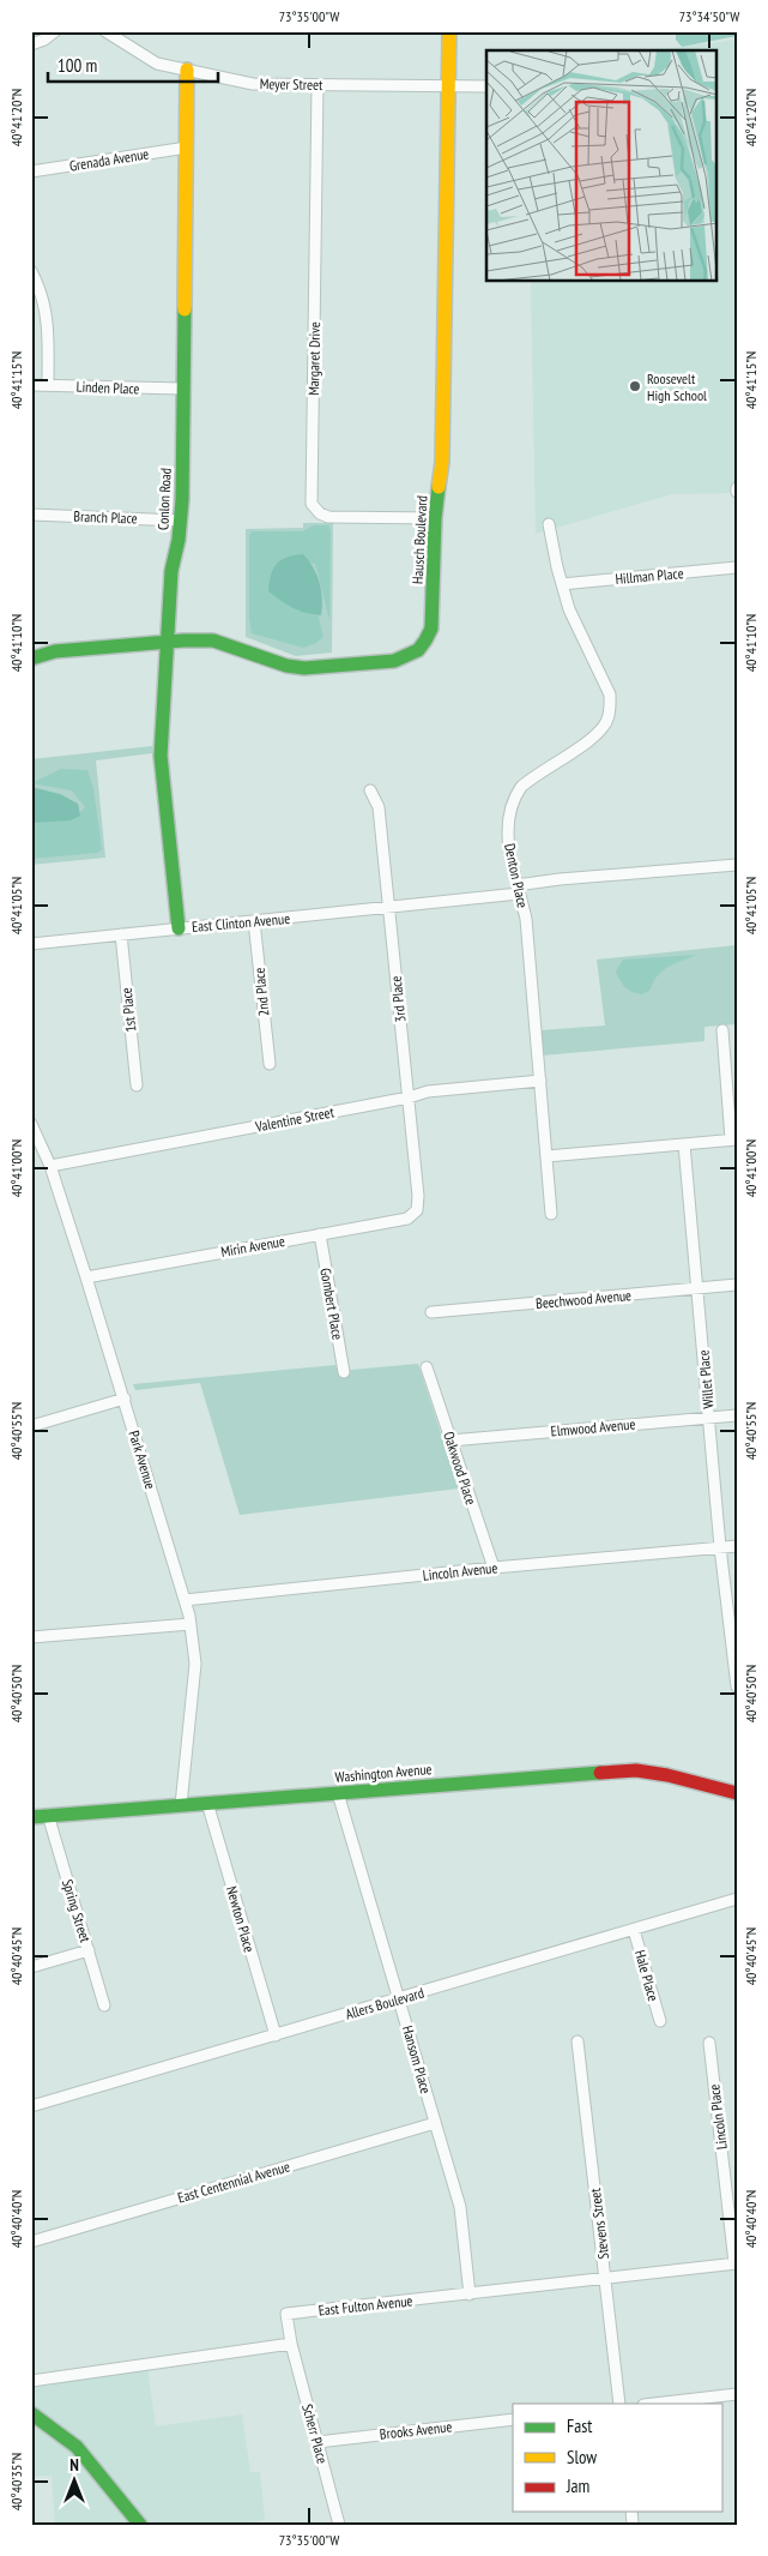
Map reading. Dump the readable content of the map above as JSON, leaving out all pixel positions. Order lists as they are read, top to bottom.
{
  "streets": {
    "street": [
      "Meyer Street",
      "Grenada Avenue",
      "Margaret Drive",
      "Linden Place",
      "Conlon Road",
      "Branch Place",
      "Hausch Boulevard",
      "Hillman Place",
      "Denton Place",
      "East Clinton Avenue",
      "2nd Place",
      "3rd Place",
      "1st Place",
      "Valentine Street",
      "Mirin Avenue",
      "Beechwood Avenue",
      "Gombert Place",
      "Willet Place",
      "Elmwood Avenue",
      "Park Avenue",
      "Oakwood Place",
      "Lincoln Avenue",
      "Washington Avenue",
      "Spring Street",
      "Newton Place",
      "Hale Place",
      "Allers Boulevard",
      "Hansom Place",
      "Lincoln Place",
      "East Centennial Avenue",
      "Stevens Street",
      "East Fulton Avenue",
      "Brooks Avenue",
      "Scherr Place"
    ]
  },
  "crossings": [
    ["Meyer Street", "Margaret Drive"],
    ["Meyer Street", "Conlon Road"],
    ["Meyer Street", "Hausch Boulevard"],
    ["Grenada Avenue", "Conlon Road"],
    ["Margaret Drive", "Hausch Boulevard"],
    ["Linden Place", "Conlon Road"],
    ["Conlon Road", "Branch Place"],
    ["Conlon Road", "Hausch Boulevard"],
    ["Conlon Road", "East Clinton Avenue"],
    ["Hillman Place", "Denton Place"],
    ["Denton Place", "East Clinton Avenue"],
    ["Denton Place", "Valentine Street"],
    ["East Clinton Avenue", "2nd Place"],
    ["East Clinton Avenue", "3rd Place"],
    ["East Clinton Avenue", "1st Place"],
    ["3rd Place", "Valentine Street"],
    ["3rd Place", "Mirin Avenue"],
    ["Valentine Street", "Park Avenue"],
    ["Mirin Avenue", "Gombert Place"],
    ["Mirin Avenue", "Park Avenue"],
    ["Beechwood Avenue", "Willet Place"],
    ["Willet Place", "Elmwood Avenue"],
    ["Willet Place", "Lincoln Avenue"],
    ["Elmwood Avenue", "Oakwood Place"],
    ["Park Avenue", "Lincoln Avenue"],
    ["Park Avenue", "Washington Avenue"],
    ["Oakwood Place", "Lincoln Avenue"],
    ["Washington Avenue", "Spring Street"],
    ["Washington Avenue", "Newton Place"],
    ["Washington Avenue", "Hansom Place"],
    ["Newton Place", "Allers Boulevard"],
    ["Hale Place", "Allers Boulevard"],
    ["Allers Boulevard", "Hansom Place"],
    ["Hansom Place", "East Centennial Avenue"],
    ["Hansom Place", "East Fulton Avenue"],
    ["Lincoln Place", "East Fulton Avenue"],
    ["Stevens Street", "East Fulton Avenue"],
    ["East Fulton Avenue", "Scherr Place"],
    ["Brooks Avenue", "Scherr Place"]
  ],
  "places": ["Roosevelt High School"],
  "legend": ["Fast", "Slow", "Jam"],
  "scale_bar": "100 m",
  "north": "top",
  "coordinates": [
    "73°35'00\"W",
    "73°34'50\"W",
    "40°41'20\"N",
    "40°41'15\"N",
    "40°41'10\"N",
    "40°41'05\"N",
    "40°41'00\"N",
    "40°40'55\"N",
    "40°40'50\"N",
    "40°40'45\"N",
    "40°40'40\"N",
    "40°40'35\"N"
  ]
}
